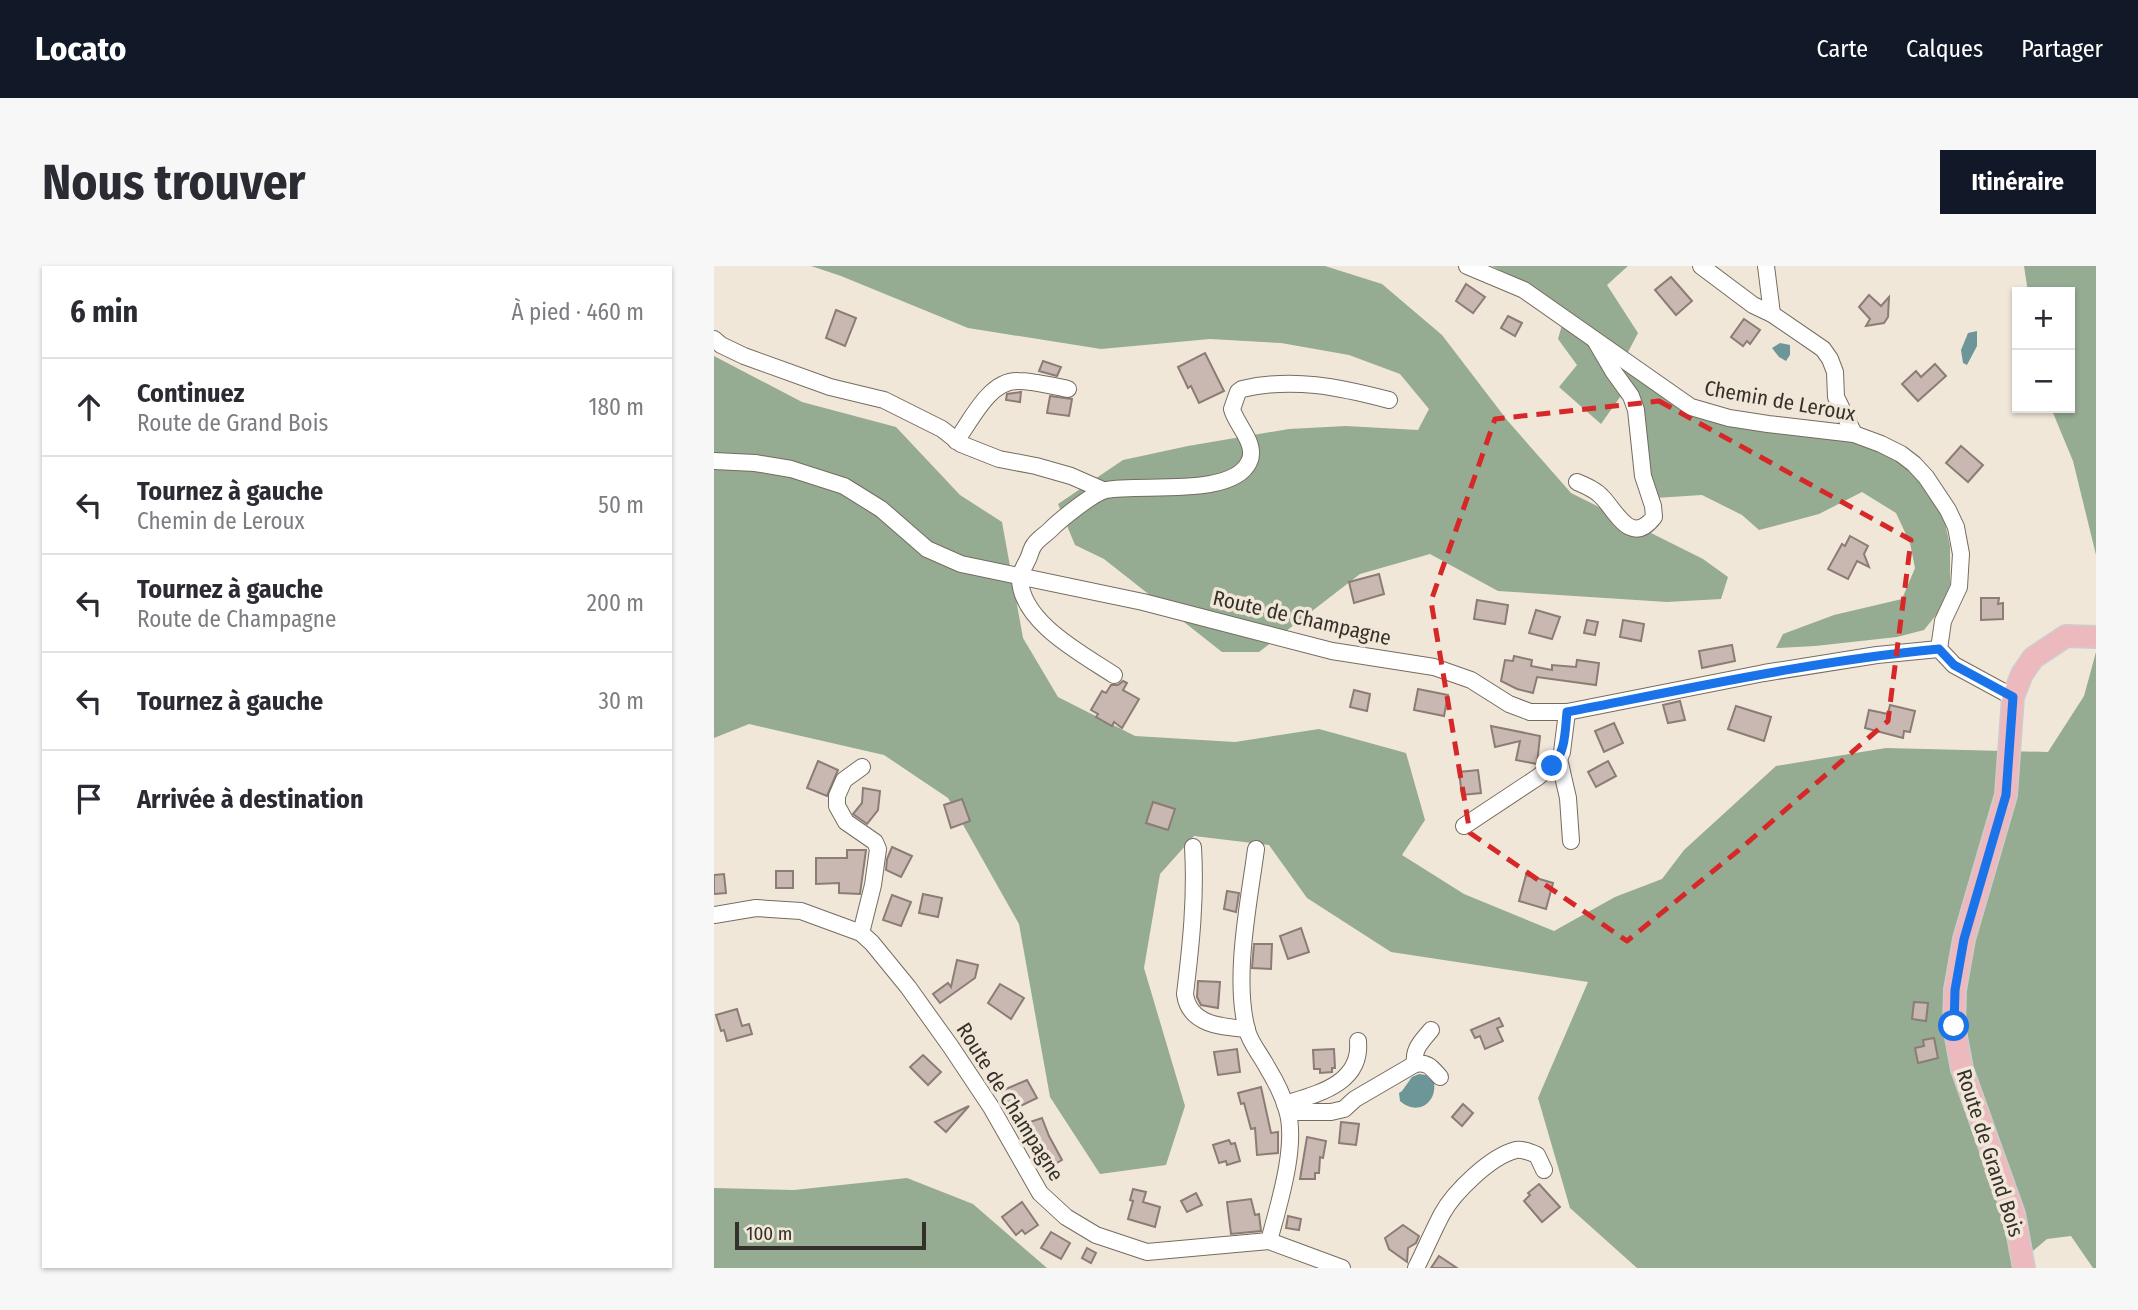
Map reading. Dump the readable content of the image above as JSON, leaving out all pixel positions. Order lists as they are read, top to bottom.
{
  "streets": {
    "main road": ["Route de Grand Bois"],
    "street": ["Chemin de Leroux", "Route de Champagne"]
  },
  "crossings": [
    ["Chemin de Leroux", "Route de Champagne"]
  ],
  "scale_bar": "100 m",
  "page": {
    "header": "Locato",
    "nav": ["Carte", "Calques", "Partager"],
    "buttons": "Itinéraire",
    "title": "Nous trouver",
    "heading": ["6 min", "À pied · 460 m"],
    "map_buttons": ["+", "−"],
    "list": [
      ["Continuez", "Route de Grand Bois", "180 m"],
      ["Tournez à gauche", "Chemin de Leroux", "50 m"],
      ["Tournez à gauche", "Route de Champagne", "200 m"],
      ["Tournez à gauche", "30 m"],
      "Arrivée à destination"
    ],
    "scale": "100 m"
  }
}
